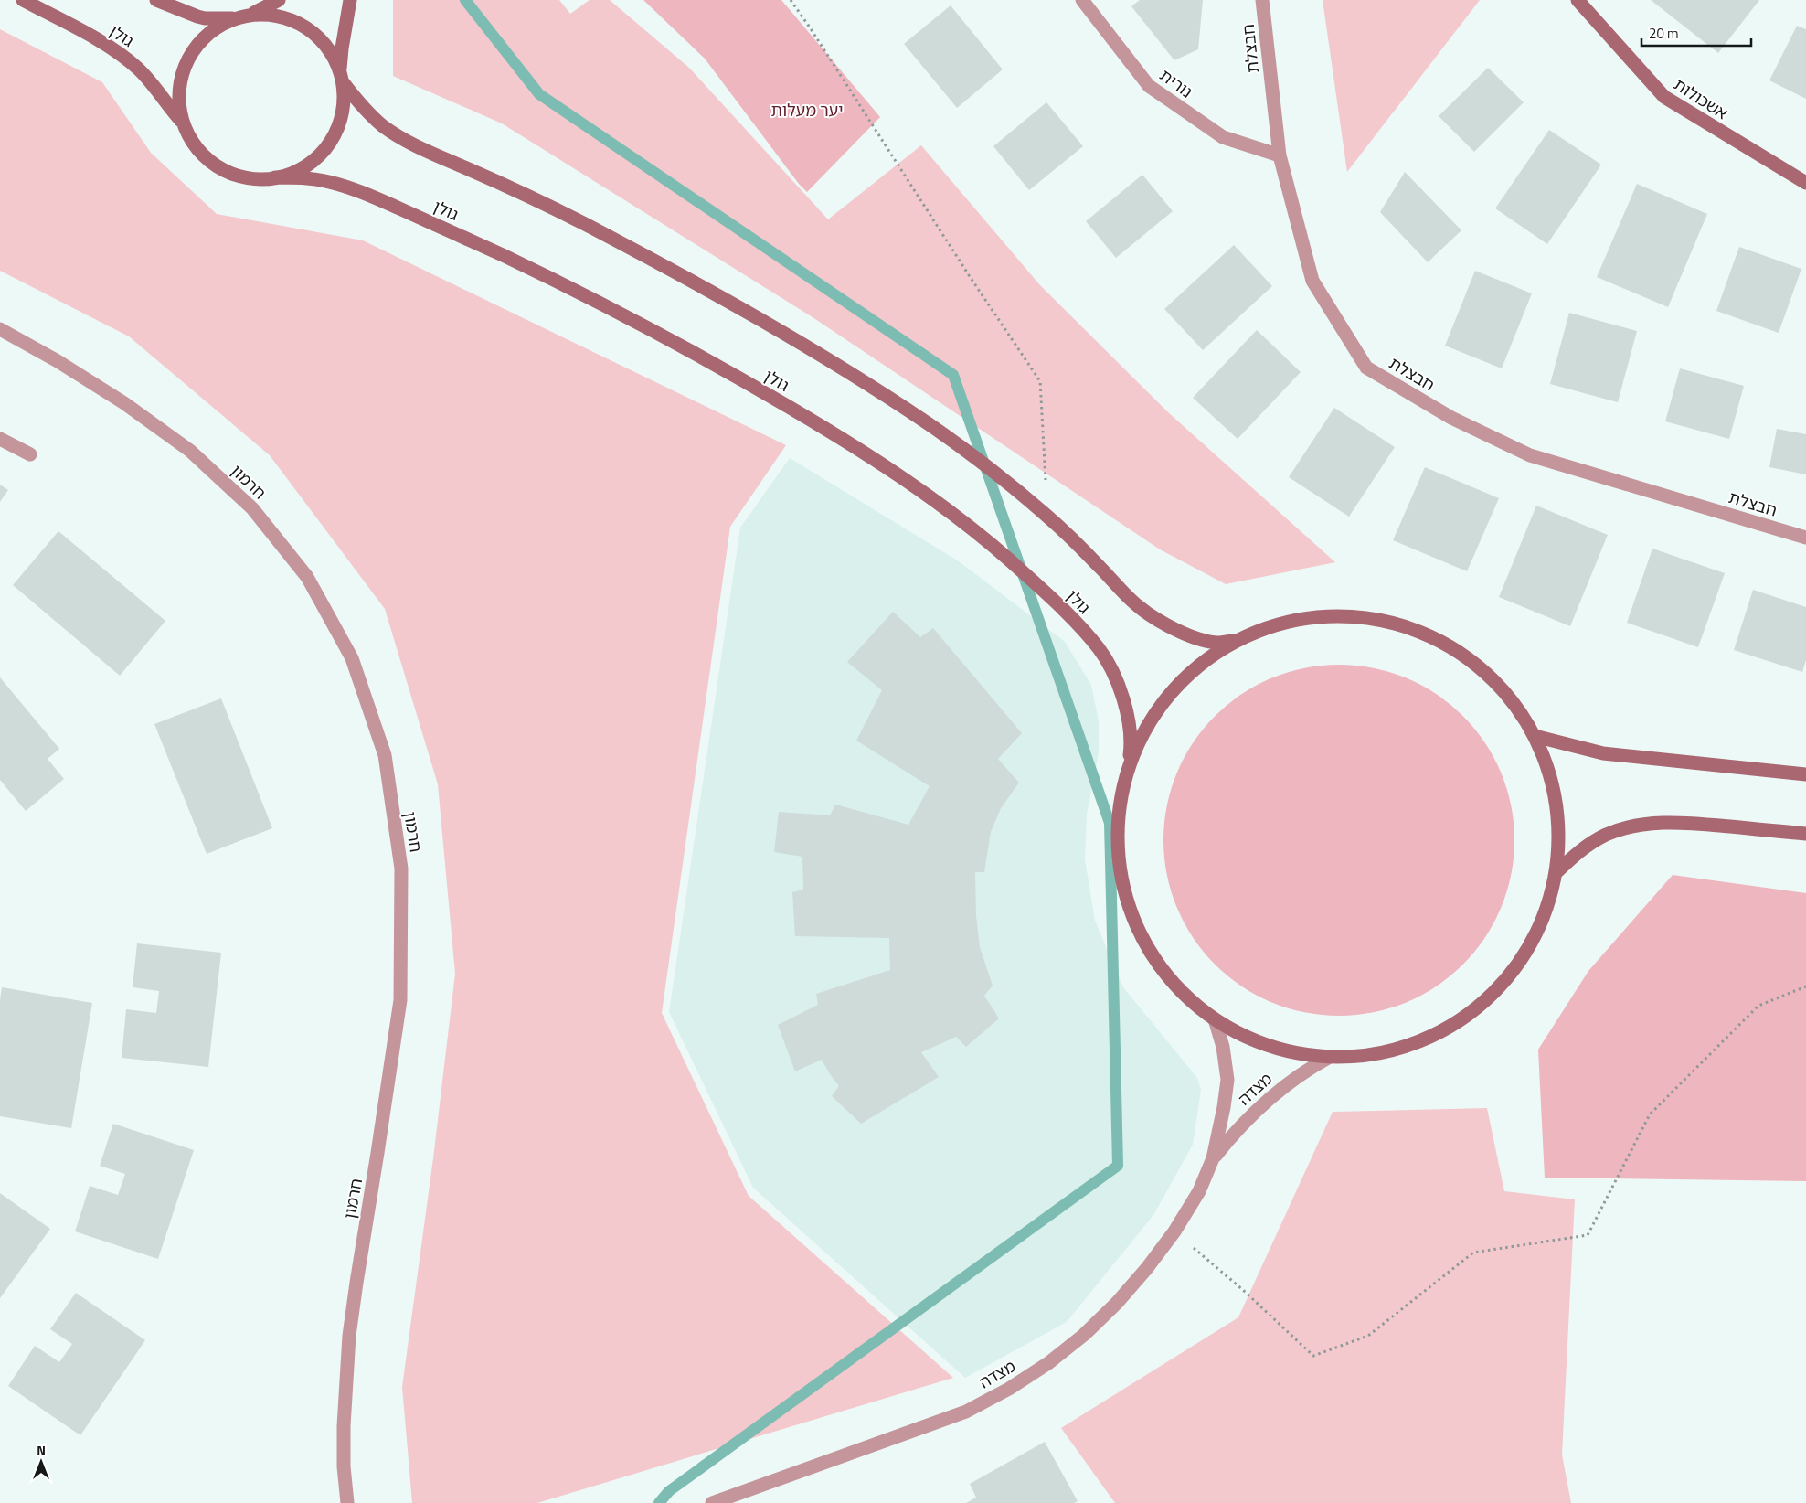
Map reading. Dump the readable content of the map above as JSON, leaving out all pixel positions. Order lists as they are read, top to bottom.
{
  "streets": {
    "street": [
      "גולן",
      "חבצלת",
      "נורית",
      "אשכולות",
      "חרמון",
      "מצדה"
    ]
  },
  "crossings": [
    ["חבצלת", "נורית"]
  ],
  "parks": ["יער מעלות"],
  "scale_bar": "20 m",
  "north": "top"
}
